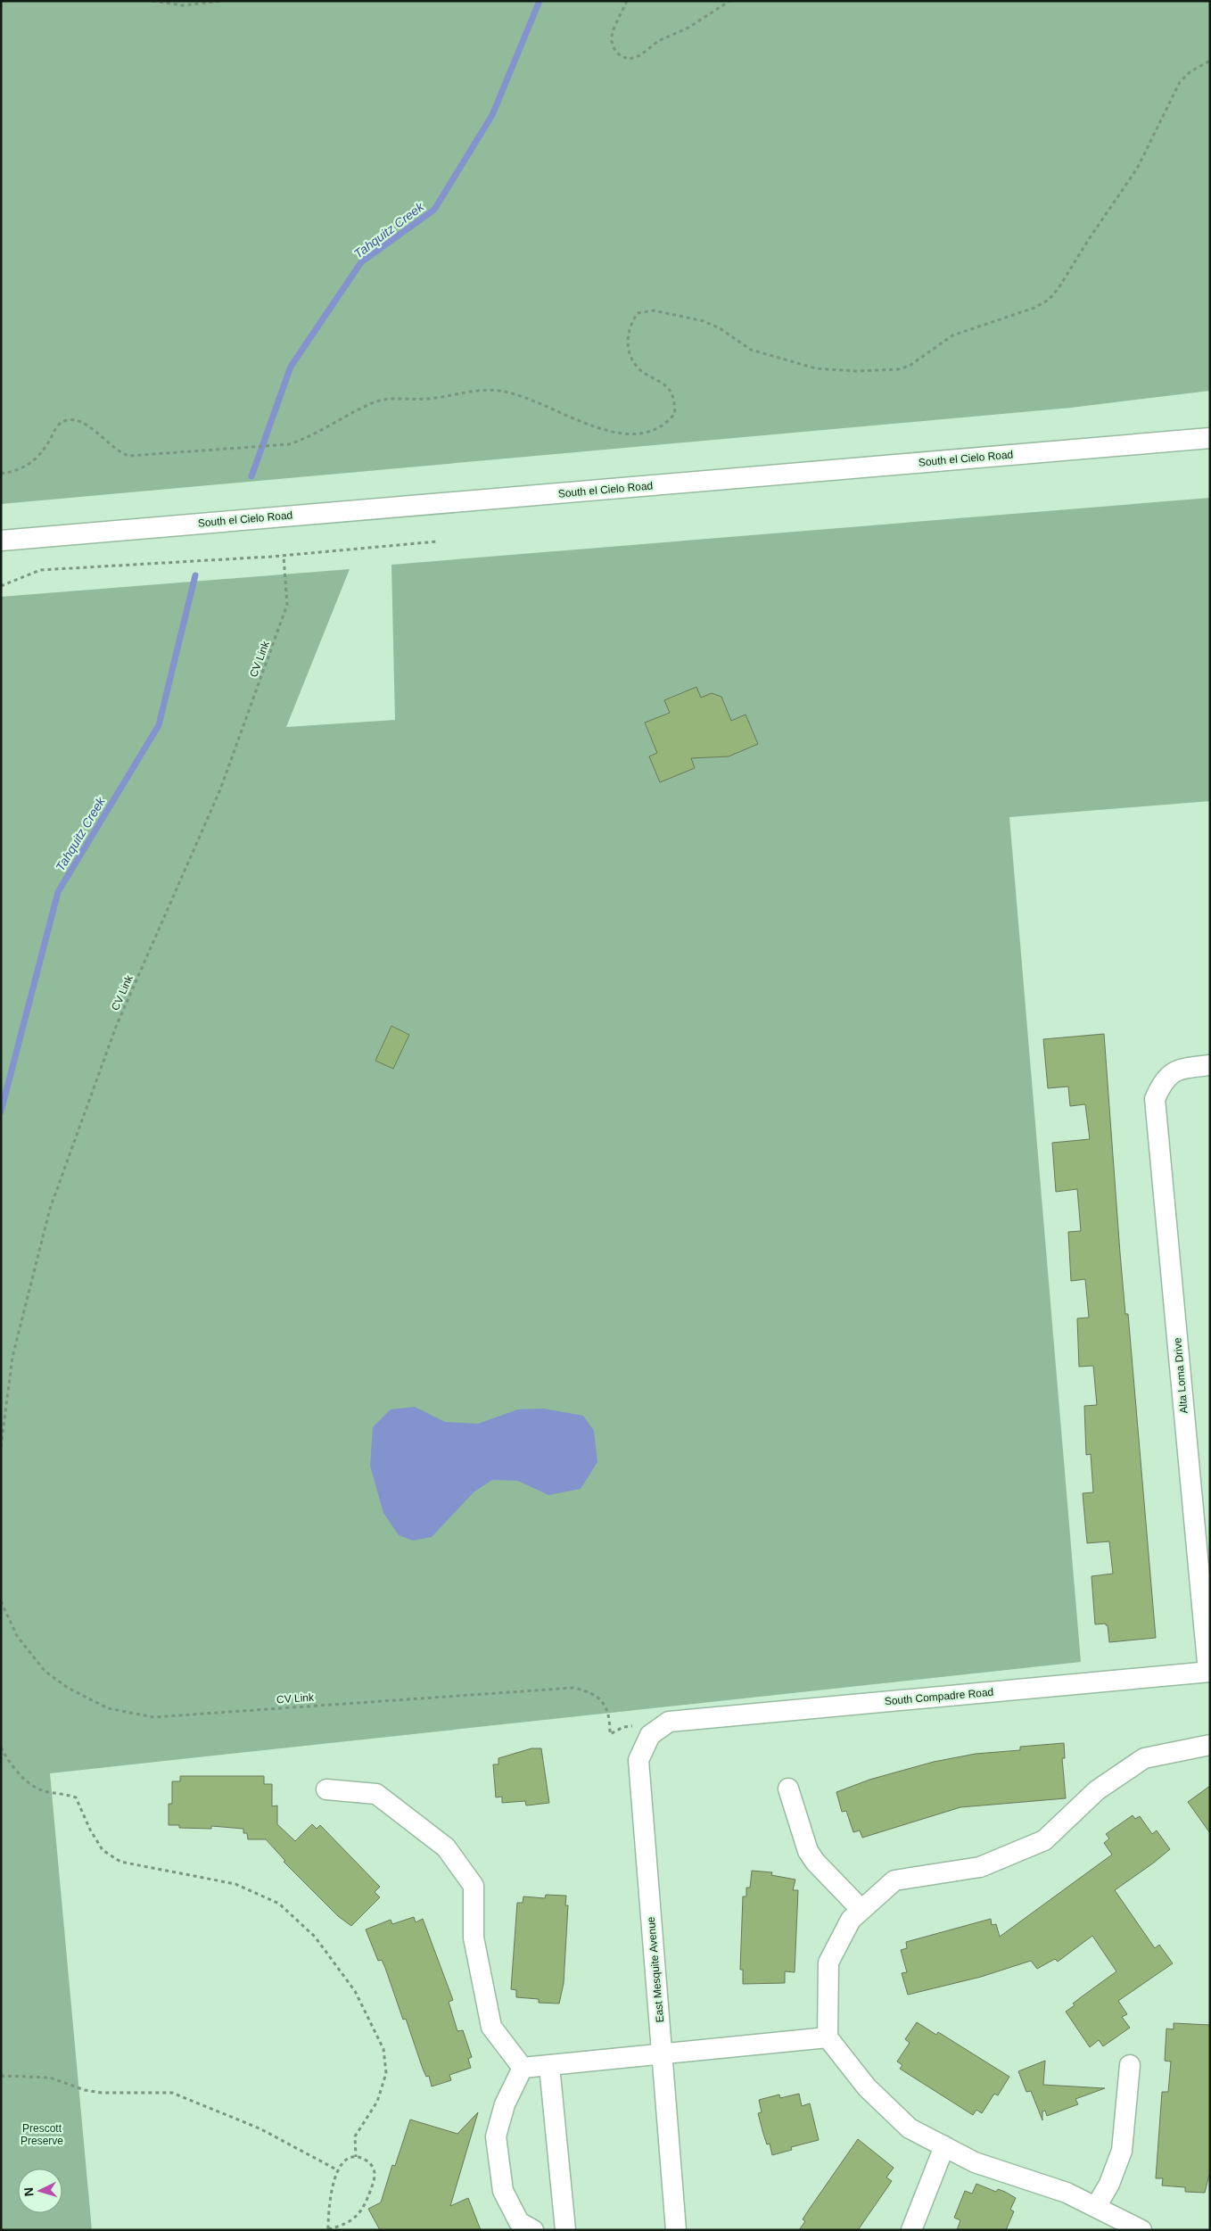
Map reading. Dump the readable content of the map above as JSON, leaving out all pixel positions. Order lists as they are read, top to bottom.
{
  "streets": {
    "street": [
      "South el Cielo Road",
      "Alta Loma Drive",
      "South Compadre Road",
      "East Mesquite Avenue"
    ],
    "path": ["CV Link"]
  },
  "crossings": [
    ["Alta Loma Drive", "South Compadre Road"],
    ["South Compadre Road", "East Mesquite Avenue"]
  ],
  "water": ["Tahquitz Creek"],
  "parks": ["Prescott Preserve"],
  "north": "left"
}
